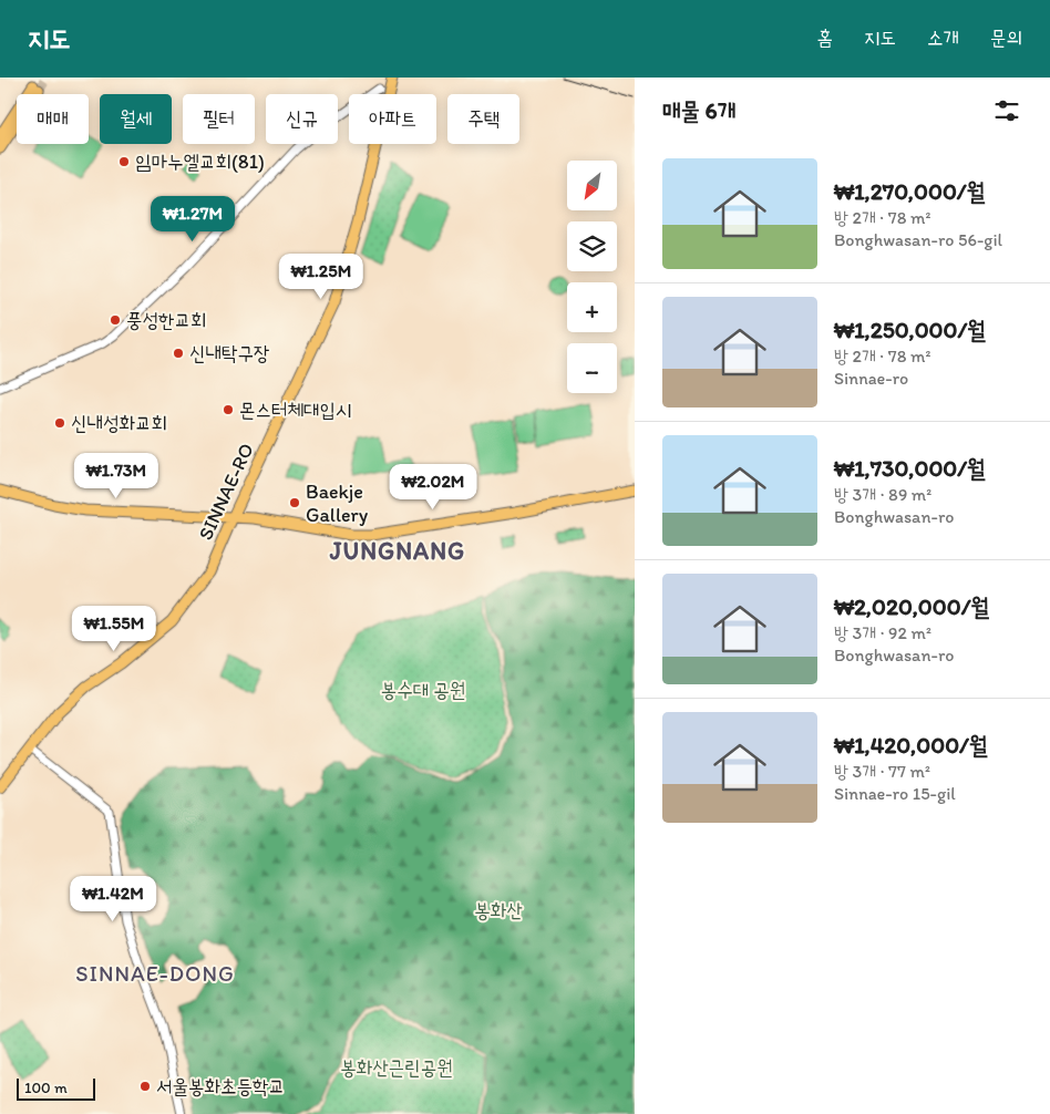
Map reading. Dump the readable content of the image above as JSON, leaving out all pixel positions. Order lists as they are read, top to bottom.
{
  "streets": {
    "main road": ["SINNAE-RO"]
  },
  "districts": ["JUNGNANG", "SINNAE-DONG"],
  "parks": ["봉수대 공원", "봉화산", "봉화산근린공원"],
  "places": [
    "임마누엘교회(81)",
    "풍성한교회",
    "신내탁구장",
    "몬스터체대입시",
    "신내성화교회",
    "Baekje Gallery",
    "서울봉화초등학교"
  ],
  "scale_bar": "100 m",
  "north": "bottom left",
  "page": {
    "header": "지도",
    "nav": [
      "홈",
      "지도",
      "소개",
      "문의"
    ],
    "heading": "매물 6개",
    "chip": [
      "매매",
      "월세",
      "필터",
      "신규",
      "아파트",
      "주택"
    ],
    "list": [
      {
        "name": "₩1,270,000/월",
        "note": "방 2개 · 78 m² · Bonghwasan-ro 56-gil"
      },
      {
        "name": "₩1,250,000/월",
        "note": "방 2개 · 78 m² · Sinnae-ro"
      },
      {
        "name": "₩1,730,000/월",
        "note": "방 3개 · 89 m² · Bonghwasan-ro"
      },
      {
        "name": "₩2,020,000/월",
        "note": "방 3개 · 92 m² · Bonghwasan-ro"
      },
      {
        "name": "₩1,420,000/월",
        "note": "방 3개 · 77 m² · Sinnae-ro 15-gil"
      }
    ],
    "map_buttons": ["+", "−"],
    "price": [
      "₩1.27M",
      "₩1.25M",
      "₩1.73M",
      "₩2.02M",
      "₩1.55M",
      "₩1.42M"
    ],
    "scale": "100 m"
  }
}
